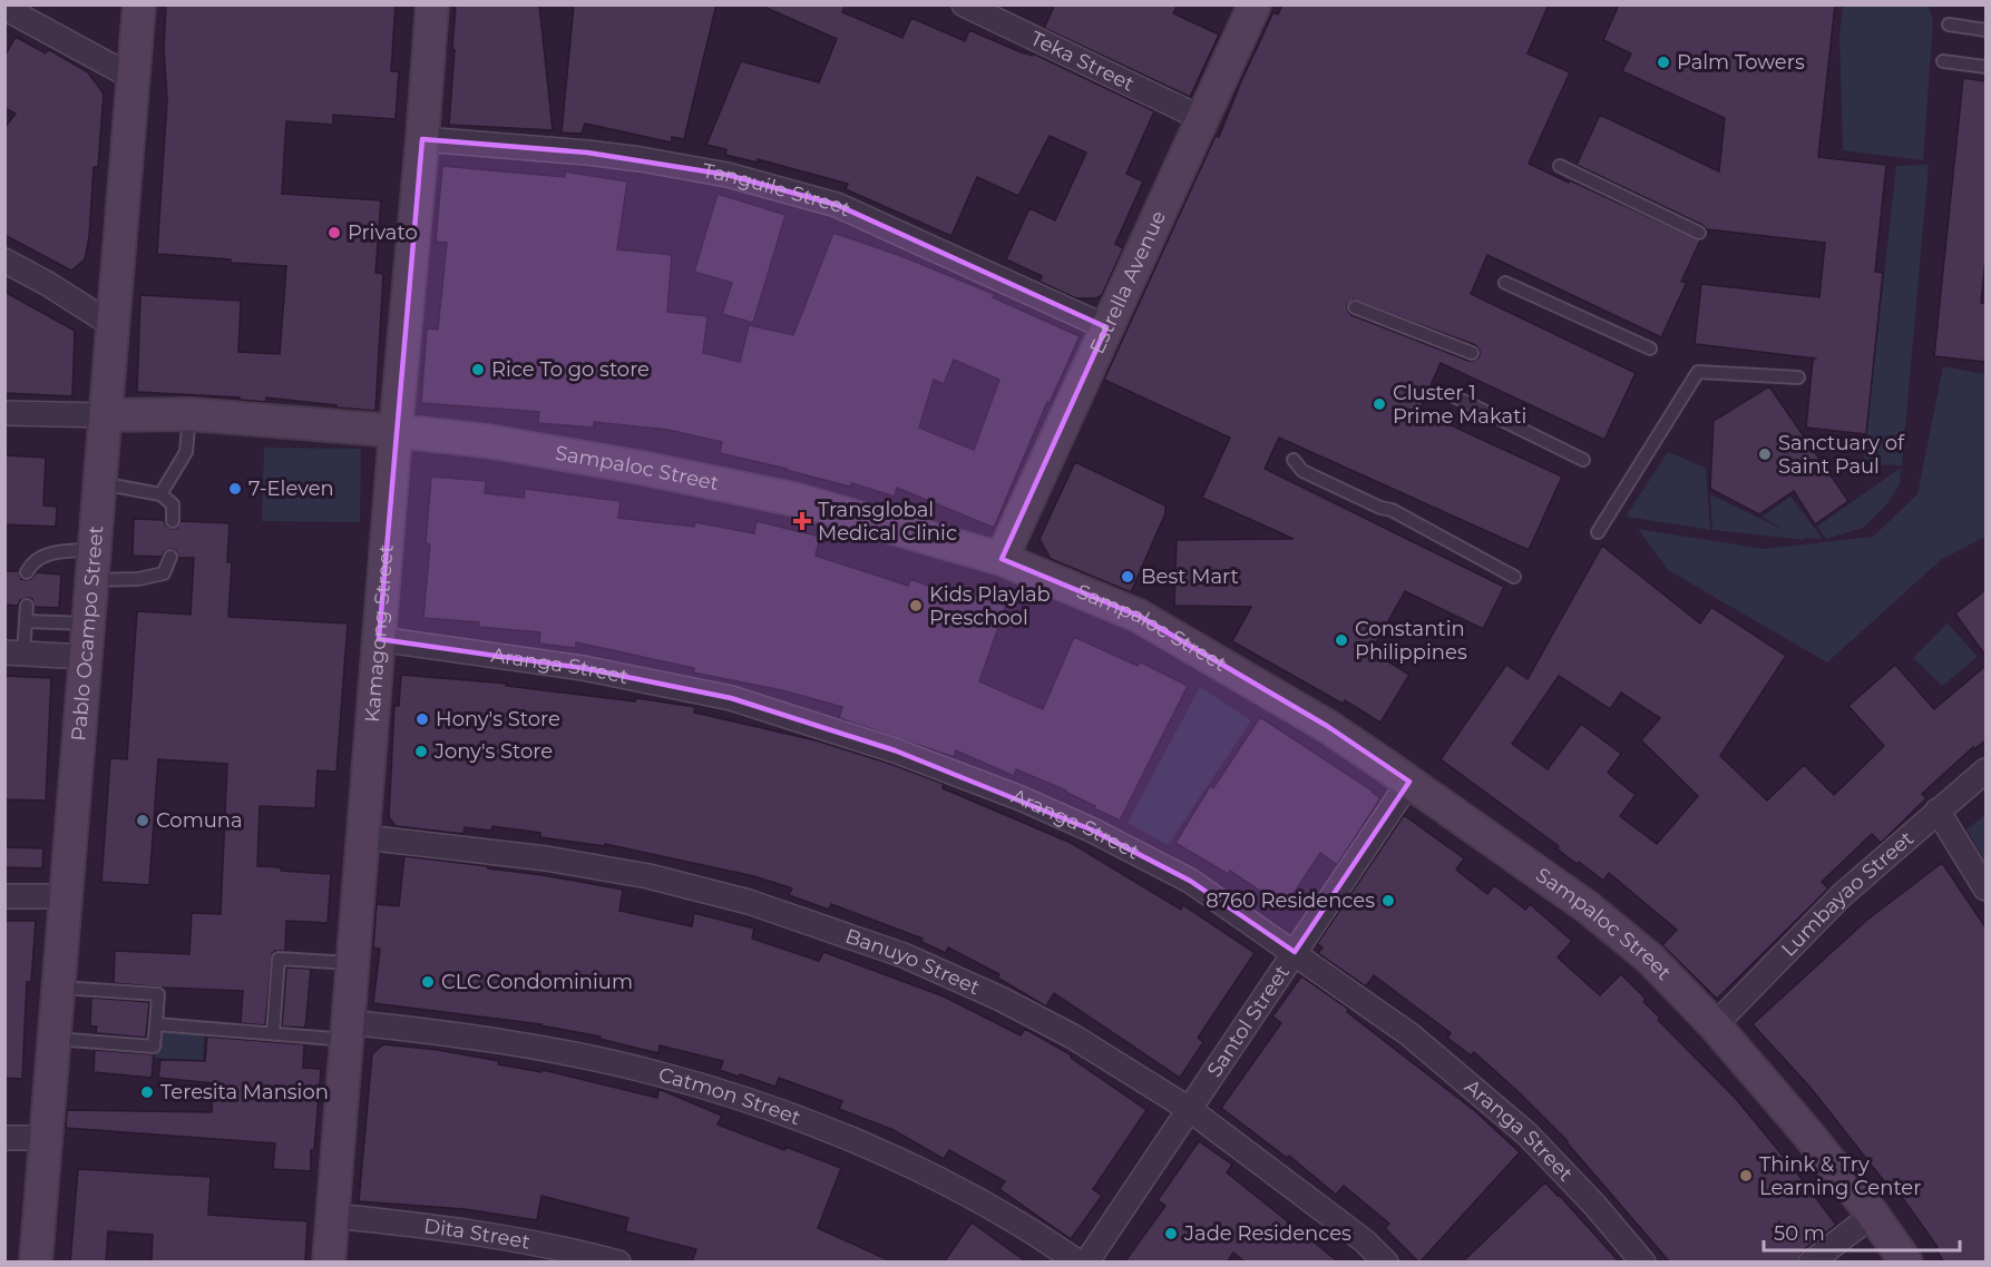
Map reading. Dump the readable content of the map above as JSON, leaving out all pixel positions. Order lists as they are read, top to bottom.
{
  "streets": {
    "street": [
      "Teka Street",
      "Tanguile Street",
      "Estrella Avenue",
      "Sampaloc Street",
      "Pablo Ocampo Street",
      "Kamagong Street",
      "Aranga Street",
      "Lumbayao Street",
      "Banuyo Street",
      "Santol Street",
      "Catmon Street",
      "Dita Street"
    ]
  },
  "crossings": [
    ["Teka Street", "Estrella Avenue"],
    ["Tanguile Street", "Estrella Avenue"],
    ["Tanguile Street", "Kamagong Street"],
    ["Estrella Avenue", "Sampaloc Street"],
    ["Sampaloc Street", "Pablo Ocampo Street"],
    ["Sampaloc Street", "Kamagong Street"],
    ["Sampaloc Street", "Lumbayao Street"],
    ["Sampaloc Street", "Santol Street"],
    ["Kamagong Street", "Aranga Street"],
    ["Kamagong Street", "Banuyo Street"],
    ["Kamagong Street", "Catmon Street"],
    ["Kamagong Street", "Dita Street"],
    ["Aranga Street", "Santol Street"],
    ["Banuyo Street", "Santol Street"]
  ],
  "places": {
    "other": [
      "Palm Towers",
      "Privato",
      "Rice To go store",
      "Cluster 1 Prime Makati",
      "Sanctuary of Saint Paul",
      "7-Eleven",
      "Best Mart",
      "Kids Playlab Preschool",
      "Constantin Philippines",
      "Hony's Store",
      "Jony's Store",
      "Comuna",
      "8760 Residences",
      "CLC Condominium",
      "Teresita Mansion",
      "Think & Try Learning Center",
      "Jade Residences"
    ],
    "health": ["Transglobal Medical Clinic"]
  },
  "scale_bar": "50 m"
}
